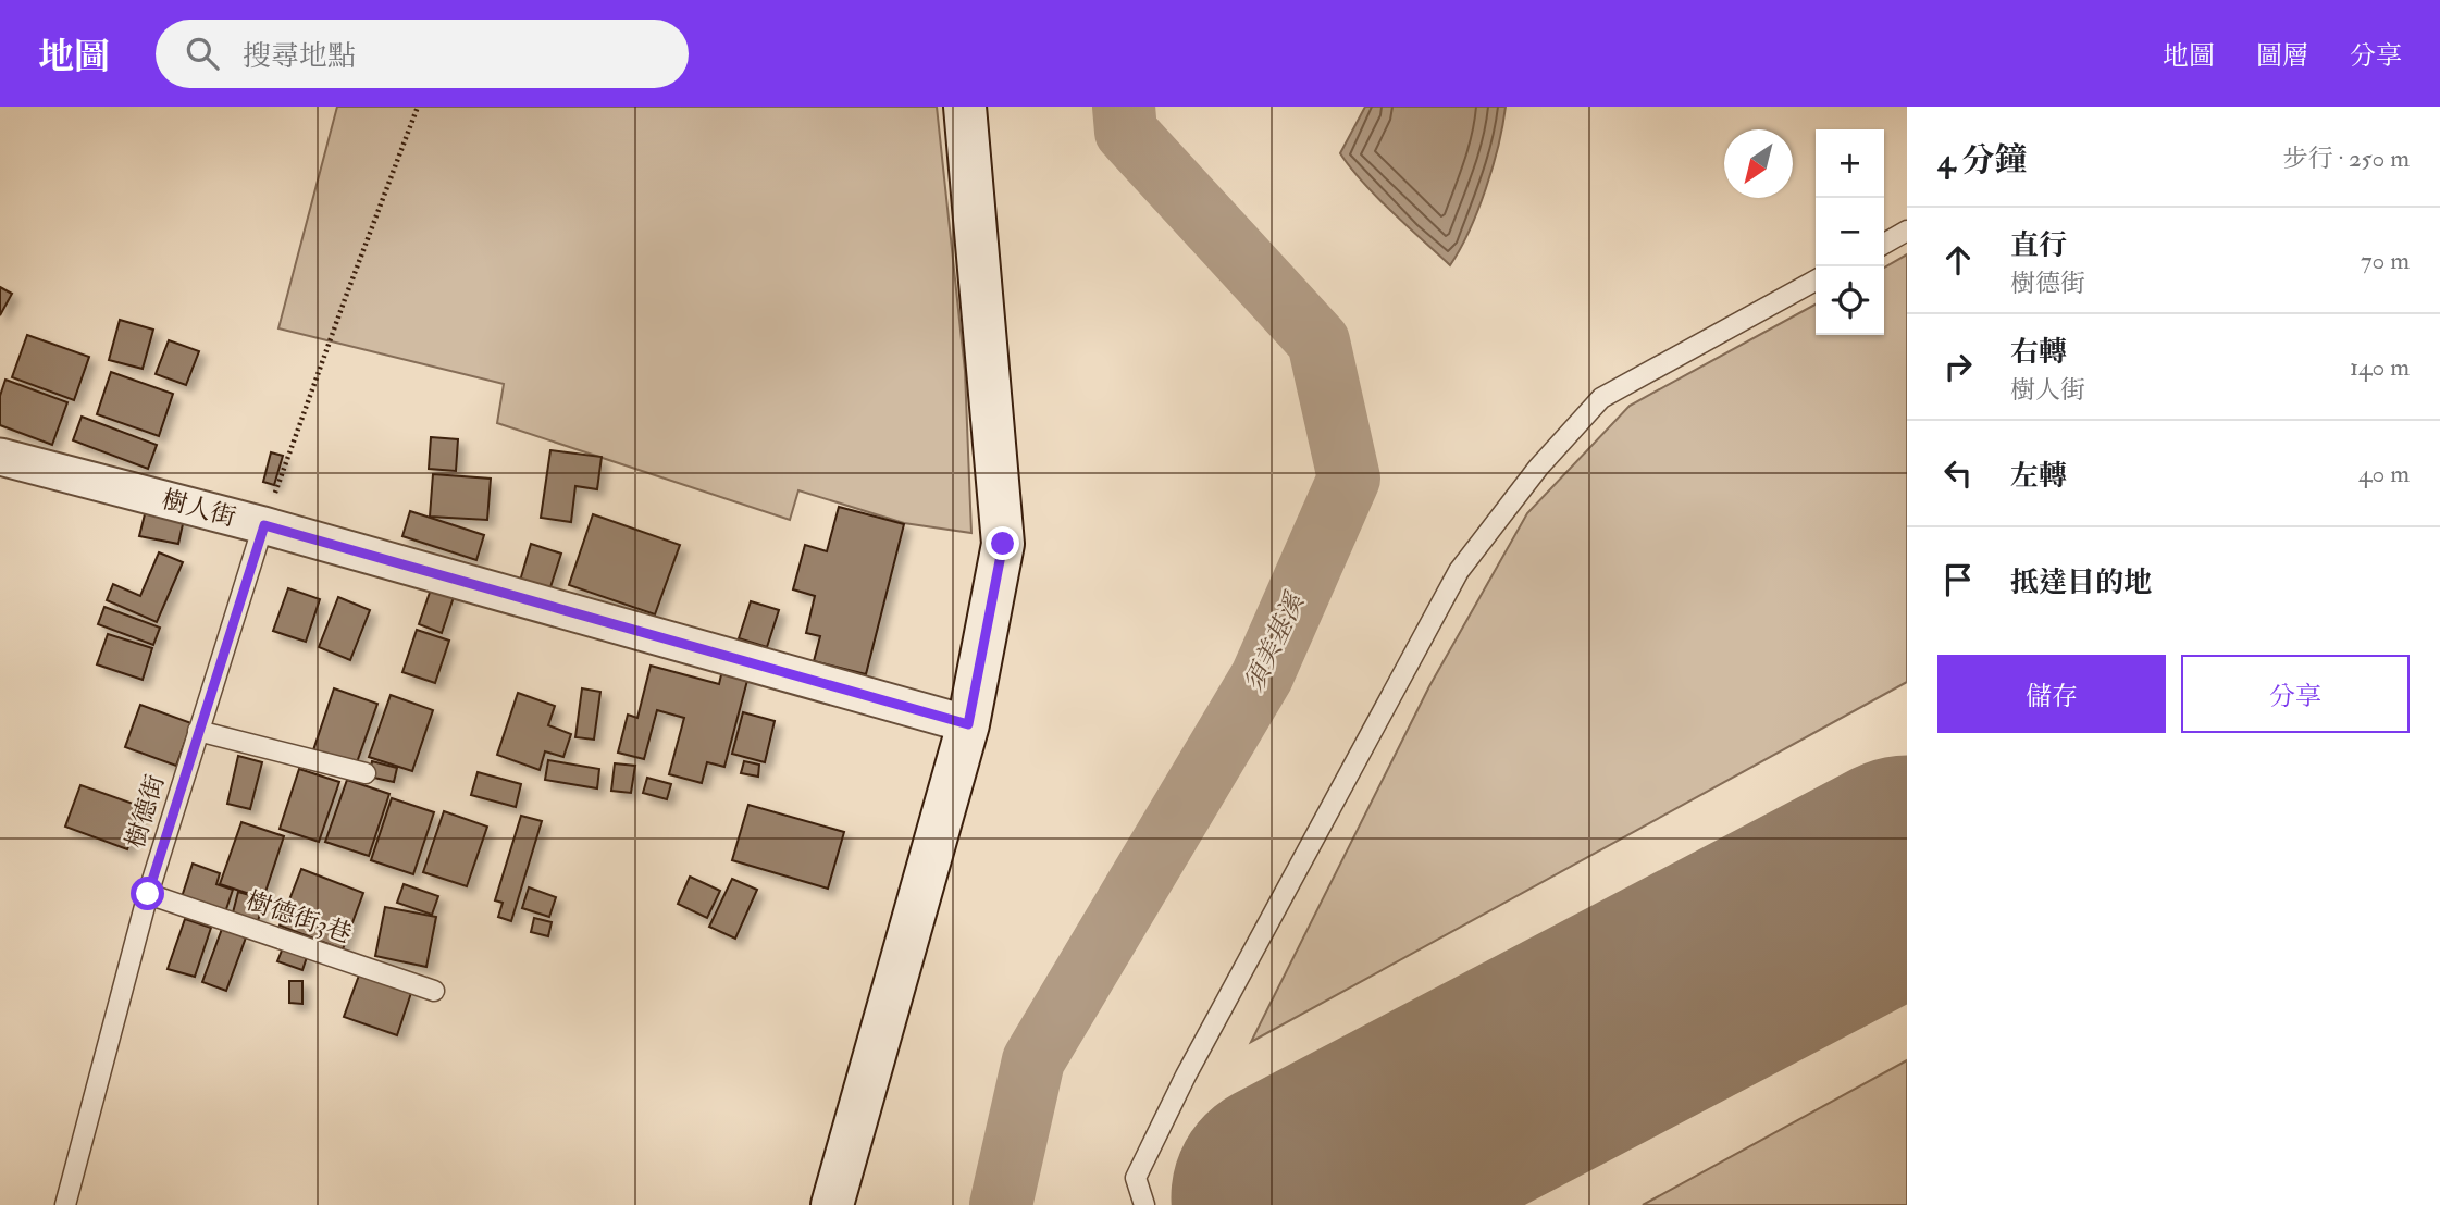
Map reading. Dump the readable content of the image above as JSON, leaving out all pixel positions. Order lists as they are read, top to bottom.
{
  "streets": {
    "street": ["樹人街"],
    "lane": ["樹德街", "樹德街3巷"]
  },
  "crossings": [
    ["樹人街", "樹德街"],
    ["樹德街", "樹德街3巷"]
  ],
  "water": ["須美基溪"],
  "north": "bottom left",
  "page": {
    "header": "地圖",
    "search": "搜尋地點",
    "nav": ["地圖", "圖層", "分享"],
    "heading": ["4 分鐘", "步行 · 250 m"],
    "map_buttons": ["+", "−"],
    "list": [
      ["直行", "樹德街", "70 m"],
      ["右轉", "樹人街", "140 m"],
      ["左轉", "40 m"],
      "抵達目的地"
    ],
    "buttons": ["儲存", "分享"]
  }
}
